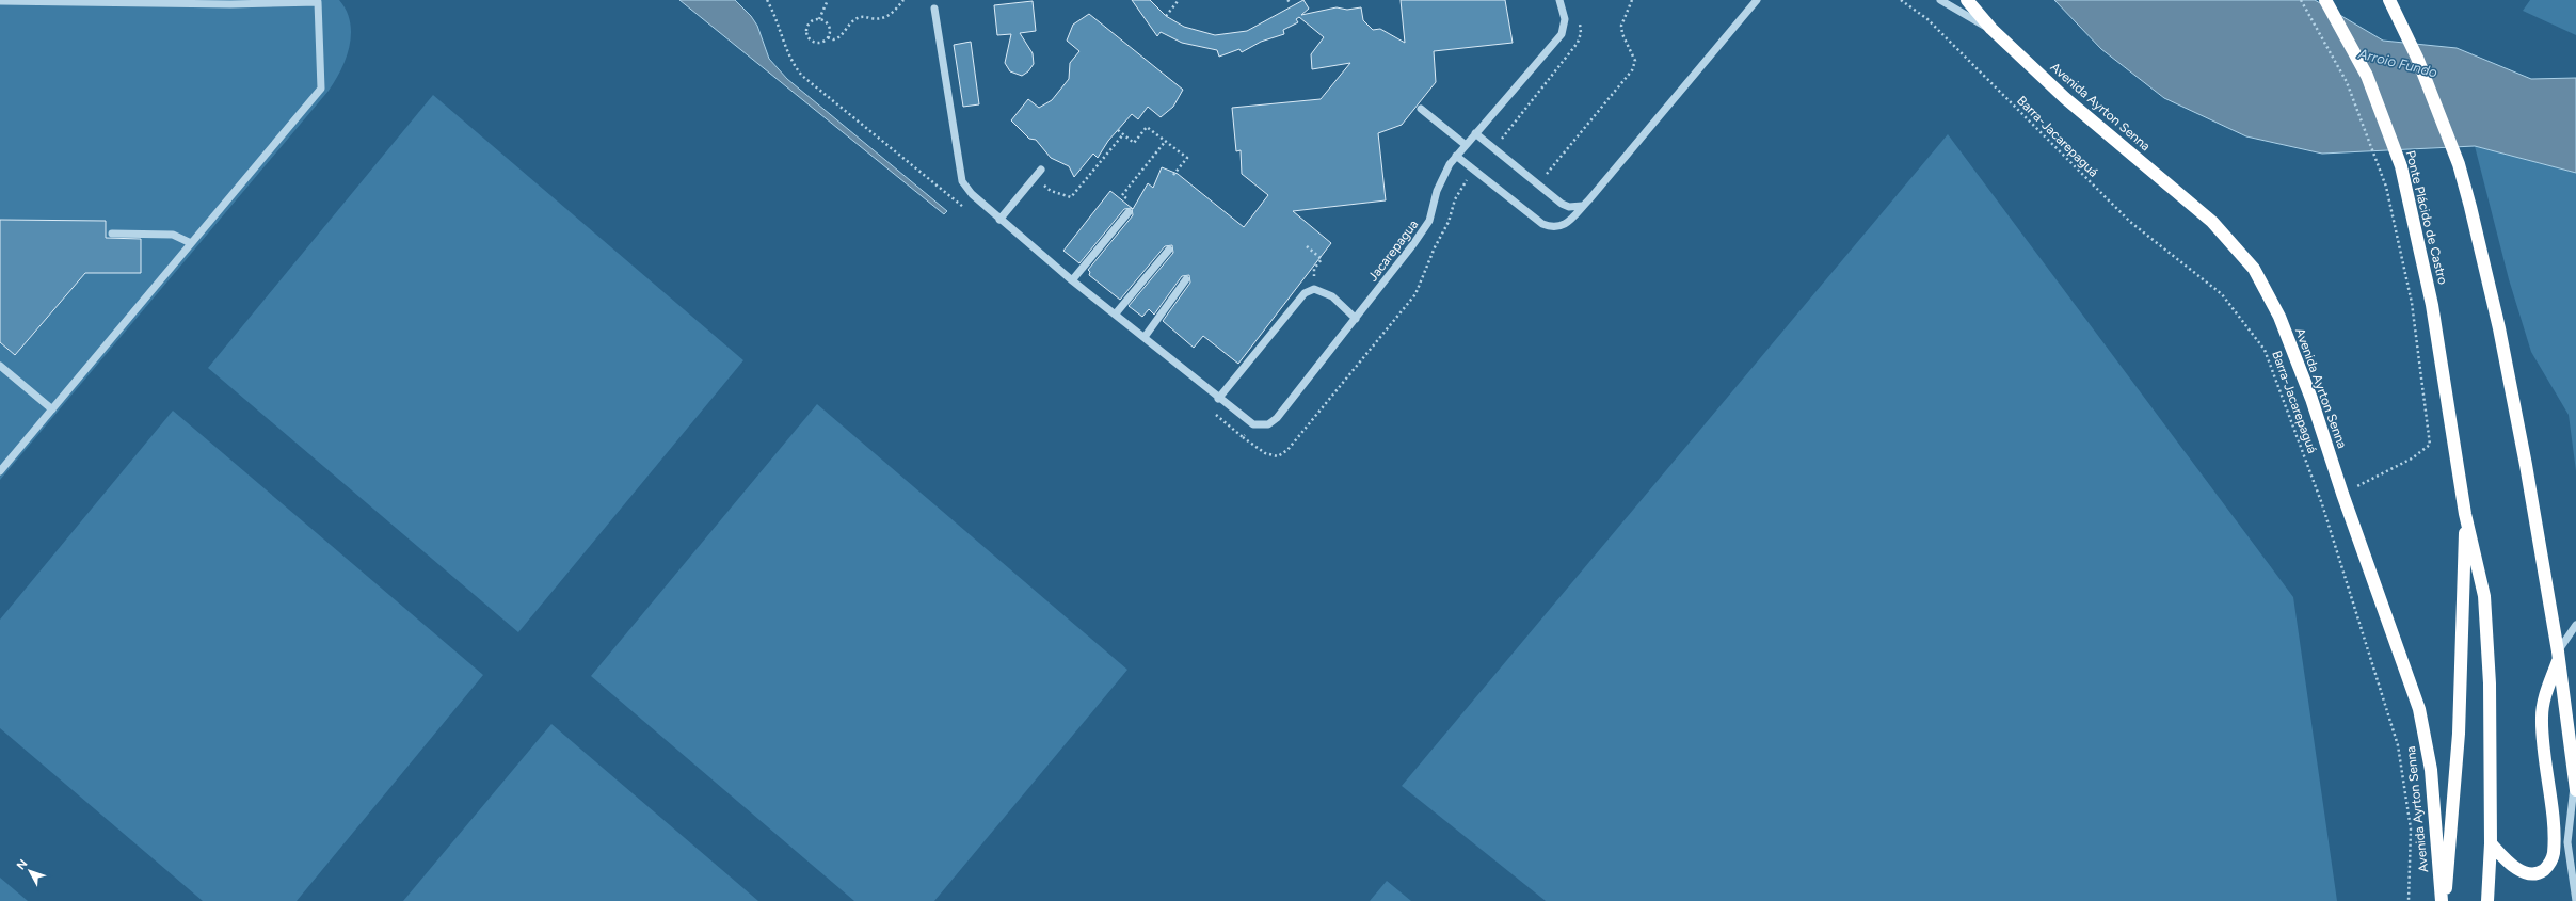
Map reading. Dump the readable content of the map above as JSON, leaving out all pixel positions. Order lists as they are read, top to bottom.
{
  "streets": {
    "highway": ["Avenida Ayrton Senna", "Ponte Plácido de Castro"],
    "street": ["Jacarepagua"],
    "path": ["Barra-Jacarepaguá"]
  },
  "water": ["Arroio Fundo"],
  "north": "top left"
}
